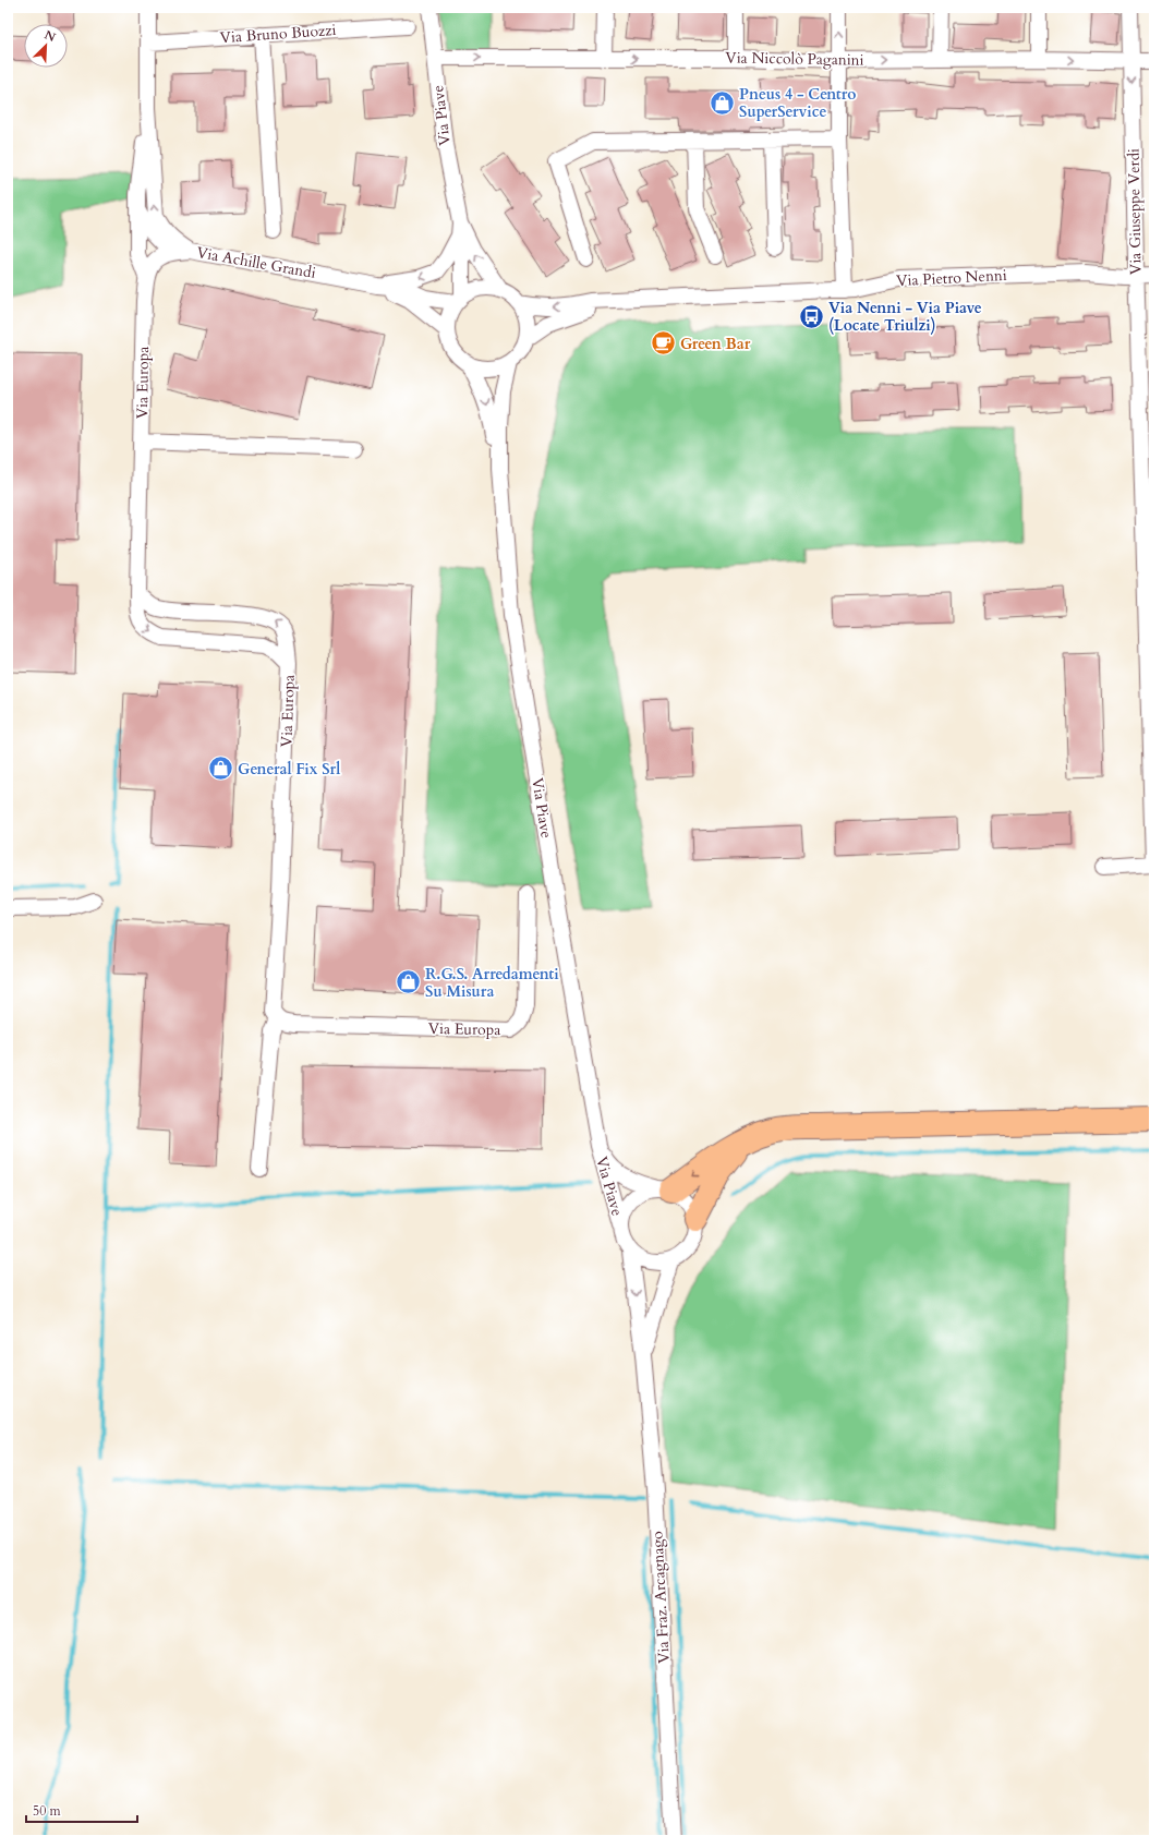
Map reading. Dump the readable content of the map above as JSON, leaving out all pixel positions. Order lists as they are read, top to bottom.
{
  "streets": {
    "street": [
      "Via Bruno Buozzi",
      "Via Niccolò Paganini",
      "Via Piave",
      "Via Giuseppe Verdi",
      "Via Achille Grandi",
      "Via Pietro Nenni",
      "Via Europa",
      "Via Fraz. Arcagnago"
    ]
  },
  "crossings": [
    ["Via Niccolò Paganini", "Via Piave"],
    ["Via Niccolò Paganini", "Via Giuseppe Verdi"],
    ["Via Piave", "Via Achille Grandi"],
    ["Via Piave", "Via Pietro Nenni"],
    ["Via Piave", "Via Fraz. Arcagnago"],
    ["Via Giuseppe Verdi", "Via Pietro Nenni"],
    ["Via Achille Grandi", "Via Pietro Nenni"],
    ["Via Achille Grandi", "Via Europa"]
  ],
  "one_way": ["Via Niccolò Paganini"],
  "places": {
    "shop": ["Pneus 4 - Centro SuperService", "General Fix Srl", "R.G.S. Arredamenti Su Misura"],
    "bus stop": ["Via Nenni - Via Piave (Locate Triulzi)"],
    "cafe": ["Green Bar"]
  },
  "scale_bar": "50 m",
  "north": "top right"
}
